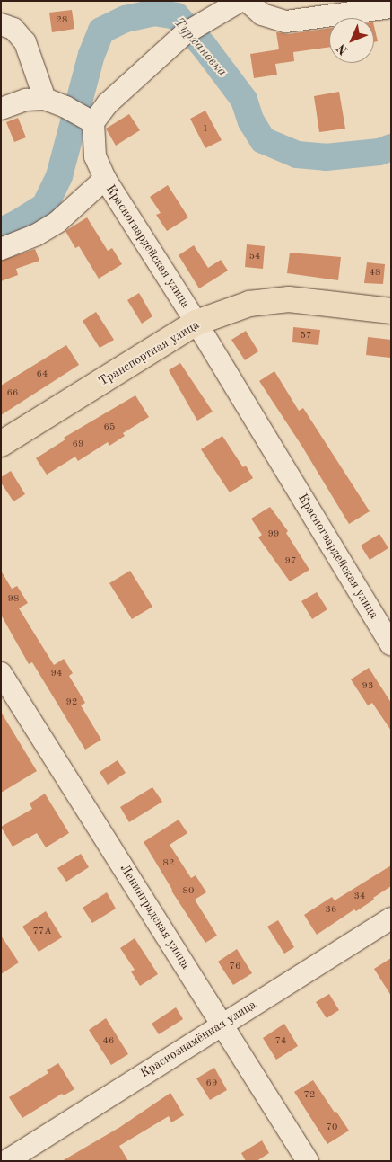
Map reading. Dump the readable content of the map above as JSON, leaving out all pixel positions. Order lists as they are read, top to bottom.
{
  "streets": {
    "main road": ["Транспортная улица"],
    "street": ["Красногвардейская улица", "Ленинградская улица", "Краснознамённая улица"]
  },
  "crossings": [
    ["Красногвардейская улица", "Транспортная улица"],
    ["Ленинградская улица", "Краснознамённая улица"]
  ],
  "water": ["Турхановка"],
  "house_numbers": [
    "28",
    "1",
    "54",
    "48",
    "57",
    "64",
    "66",
    "65",
    "69",
    "99",
    "97",
    "98",
    "94",
    "93",
    "92",
    "82",
    "80",
    "34",
    "36",
    "77А",
    "76",
    "46",
    "74",
    "69",
    "72",
    "70"
  ],
  "north": "bottom left"
}
